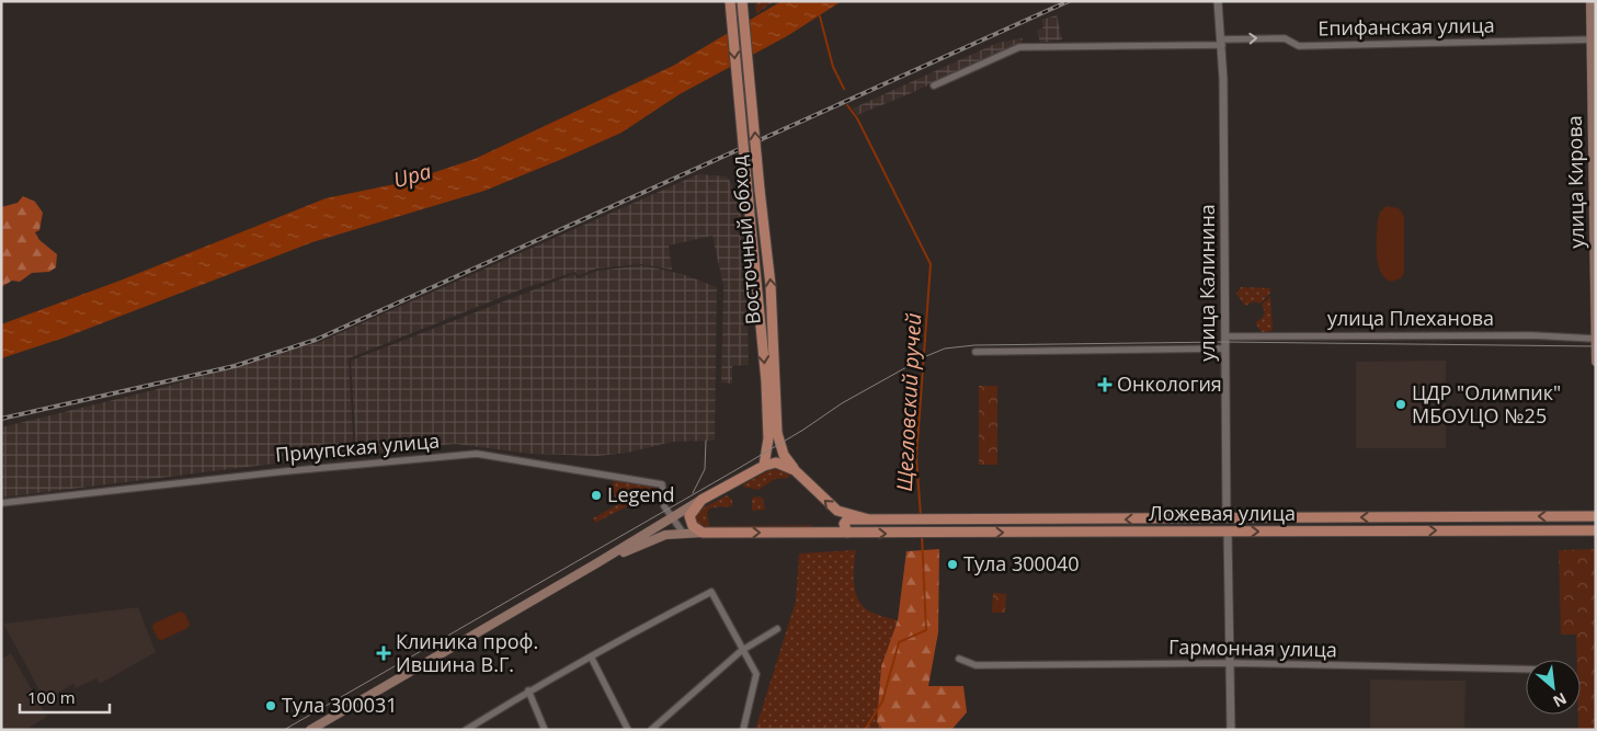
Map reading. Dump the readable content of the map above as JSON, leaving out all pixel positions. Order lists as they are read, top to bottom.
{
  "streets": {
    "main road": [
      "улица Кирова",
      "Восточный обход",
      "улица Калинина",
      "Ложевая улица"
    ],
    "street": [
      "Епифанская улица",
      "улица Плеханова",
      "Приупская улица",
      "Гармонная улица"
    ]
  },
  "crossings": [
    ["Епифанская улица", "улица Кирова"],
    ["Епифанская улица", "улица Калинина"],
    ["улица Кирова", "улица Плеханова"],
    ["Восточный обход", "Ложевая улица"],
    ["улица Калинина", "улица Плеханова"],
    ["улица Калинина", "Ложевая улица"],
    ["улица Калинина", "Гармонная улица"]
  ],
  "one_way": ["Епифанская улица"],
  "water": ["Upa", "Щегловский ручей"],
  "places": {
    "health": ["Онкология", "Клиника проф. Ившина В.Г."],
    "other": [
      "ЦДР \"Олимпик\" МБОУЦО №25",
      "Legend",
      "Тула 300040",
      "Тула 300031"
    ]
  },
  "scale_bar": "100 m",
  "north": "bottom right"
}
